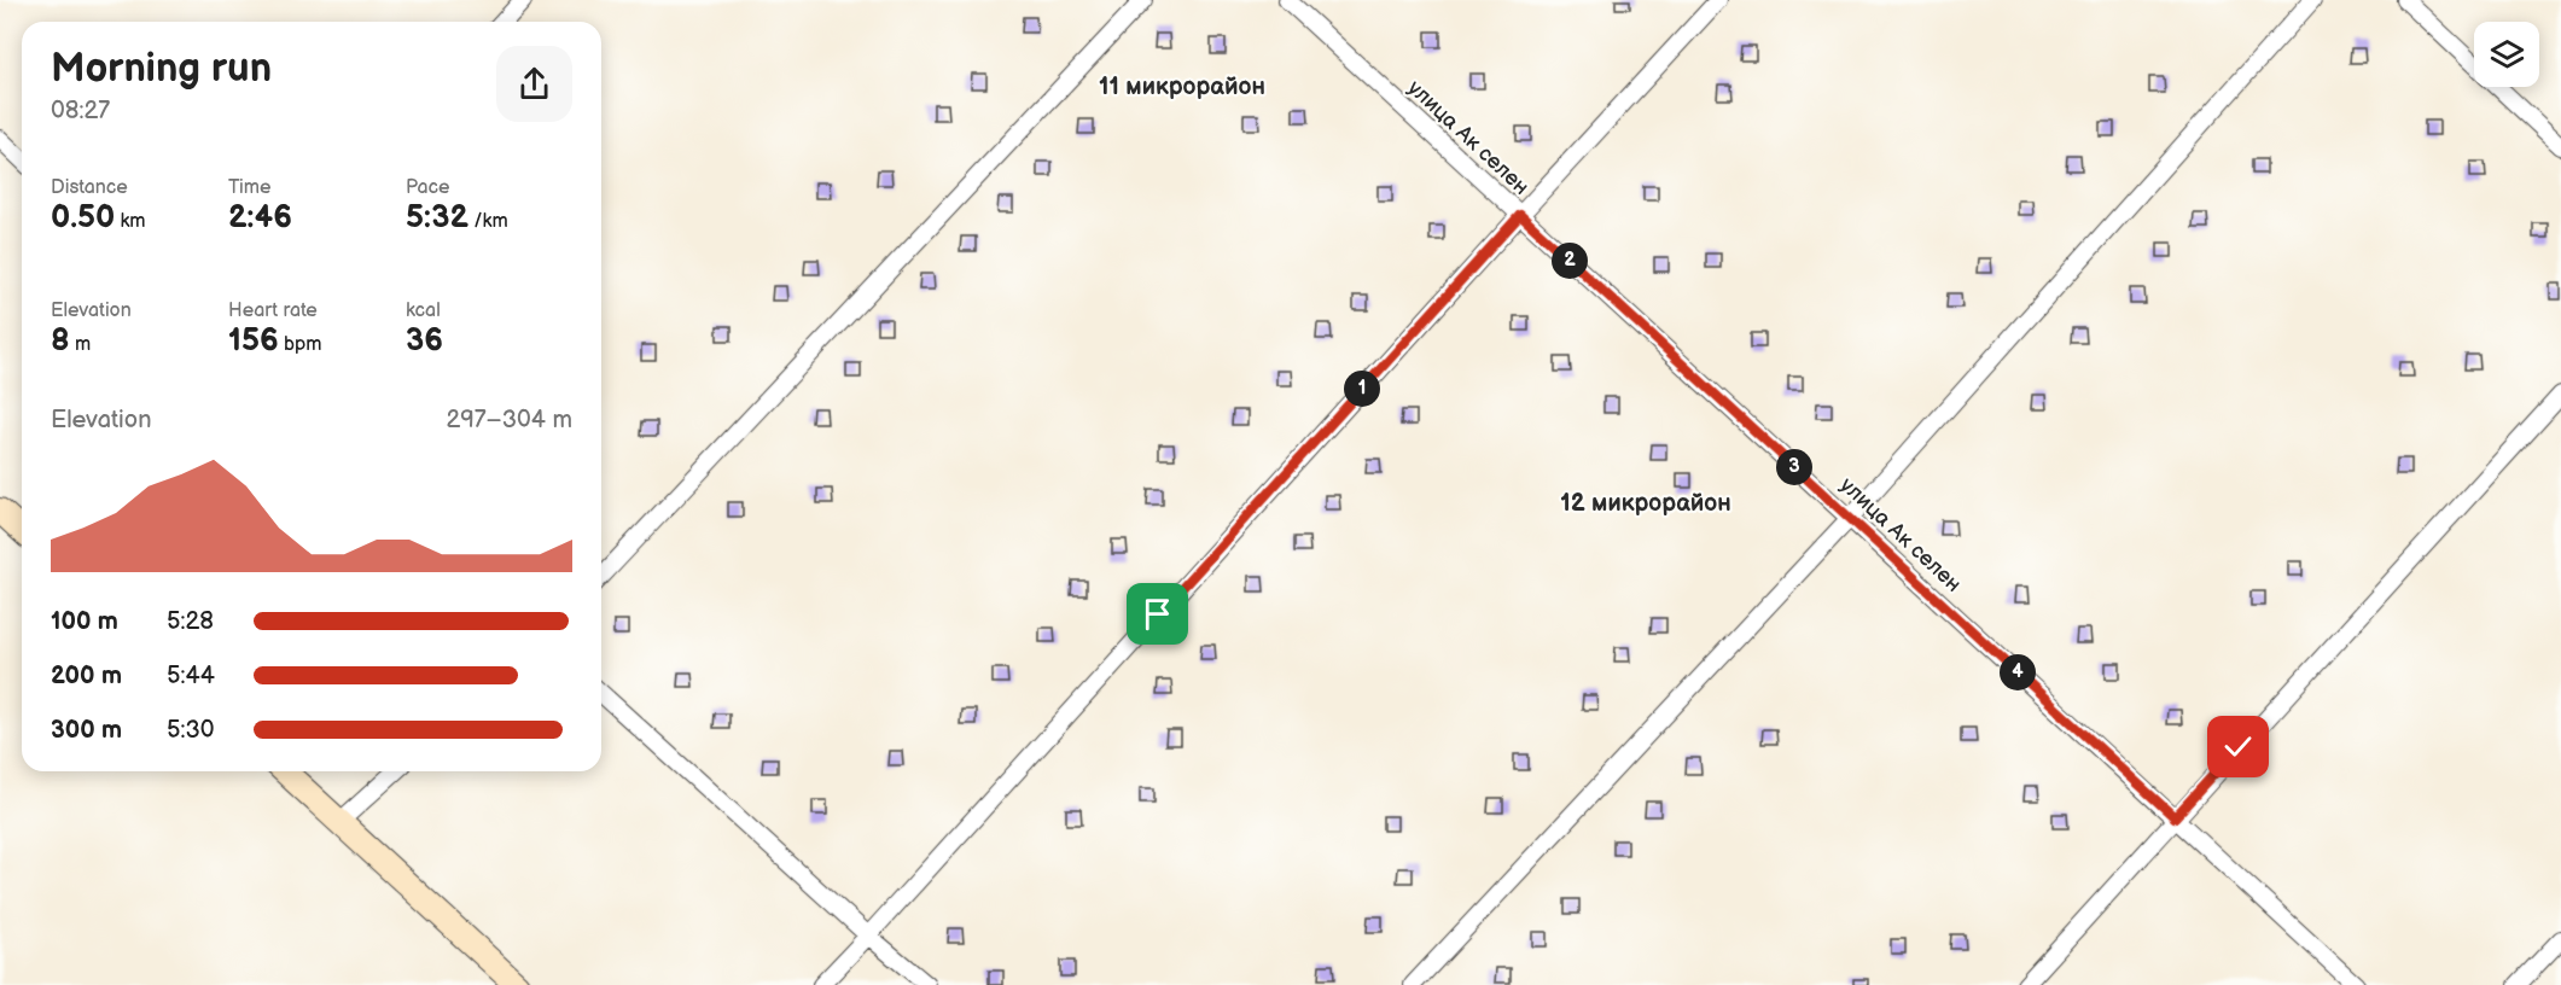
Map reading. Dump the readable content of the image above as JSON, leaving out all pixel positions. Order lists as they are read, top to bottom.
{
  "streets": {
    "street": ["улица Ак селен"]
  },
  "districts": ["11 микрорайон", "12 микрорайон"],
  "page": {
    "heading": ["Morning run", "08:27"],
    "stats": [
      ["Distance", "0.50 km"],
      ["Time", "2:46"],
      ["Pace", "5:32 /km"],
      ["Elevation", "8 m"],
      ["Heart rate", "156 bpm"],
      ["kcal", "36"]
    ],
    "pins": [
      "2",
      "1",
      "3",
      "4"
    ],
    "chart": ["Elevation", "297–304 m"],
    "list": [
      {
        "name": "100 m",
        "note": "5:28"
      },
      {
        "name": "200 m",
        "note": "5:44"
      },
      {
        "name": "300 m",
        "note": "5:30"
      }
    ]
  }
}
